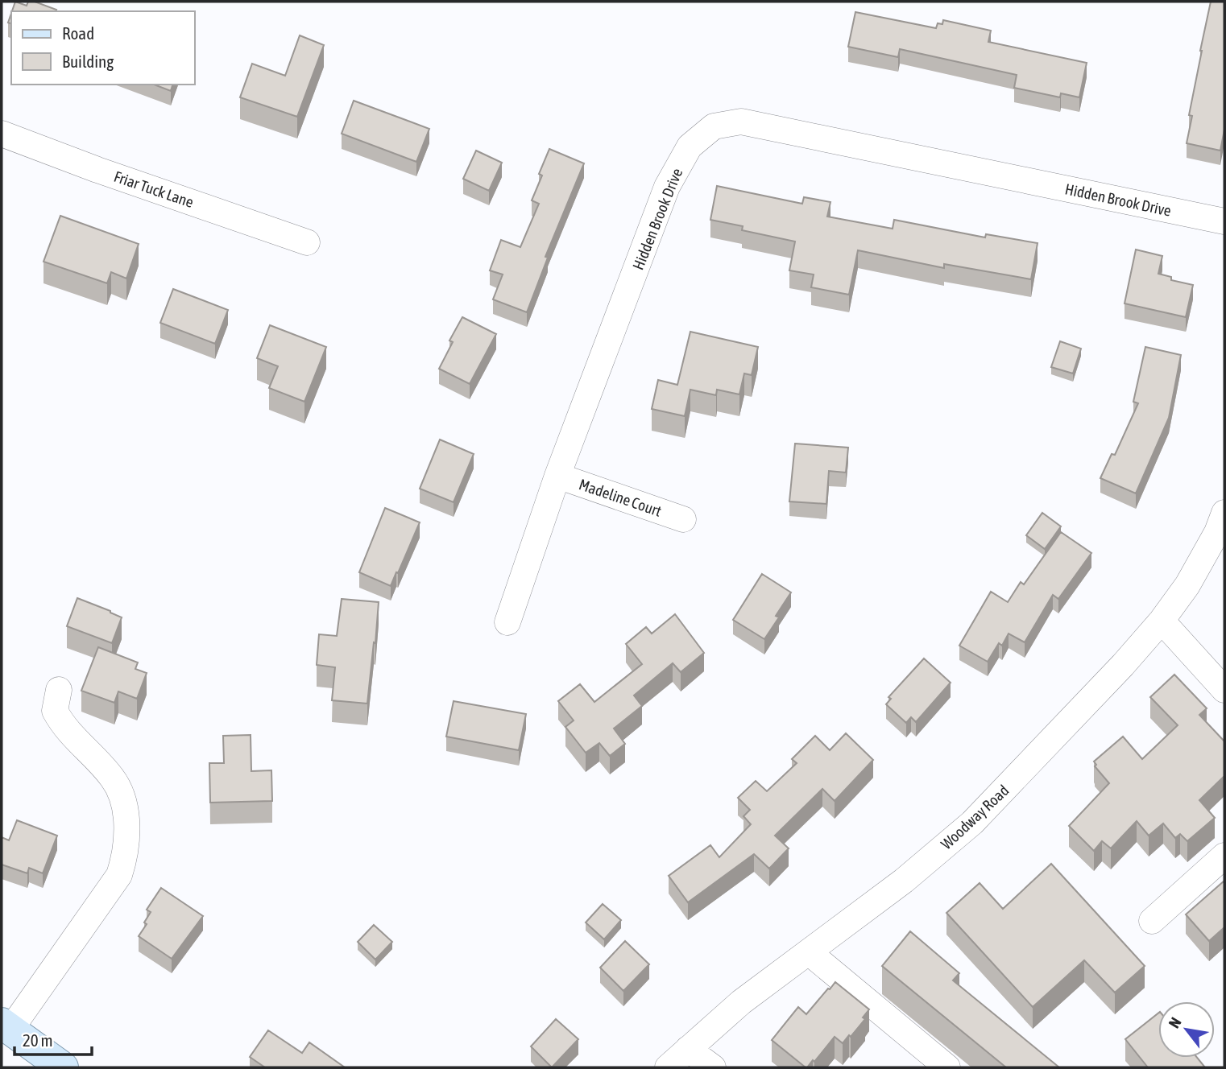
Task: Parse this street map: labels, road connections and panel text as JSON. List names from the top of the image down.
{
  "streets": {
    "street": [
      "Friar Tuck Lane",
      "Hidden Brook Drive",
      "Madeline Court",
      "Woodway Road"
    ]
  },
  "crossings": [
    ["Hidden Brook Drive", "Madeline Court"]
  ],
  "legend": ["Road", "Building"],
  "scale_bar": "20 m",
  "north": "top left"
}
